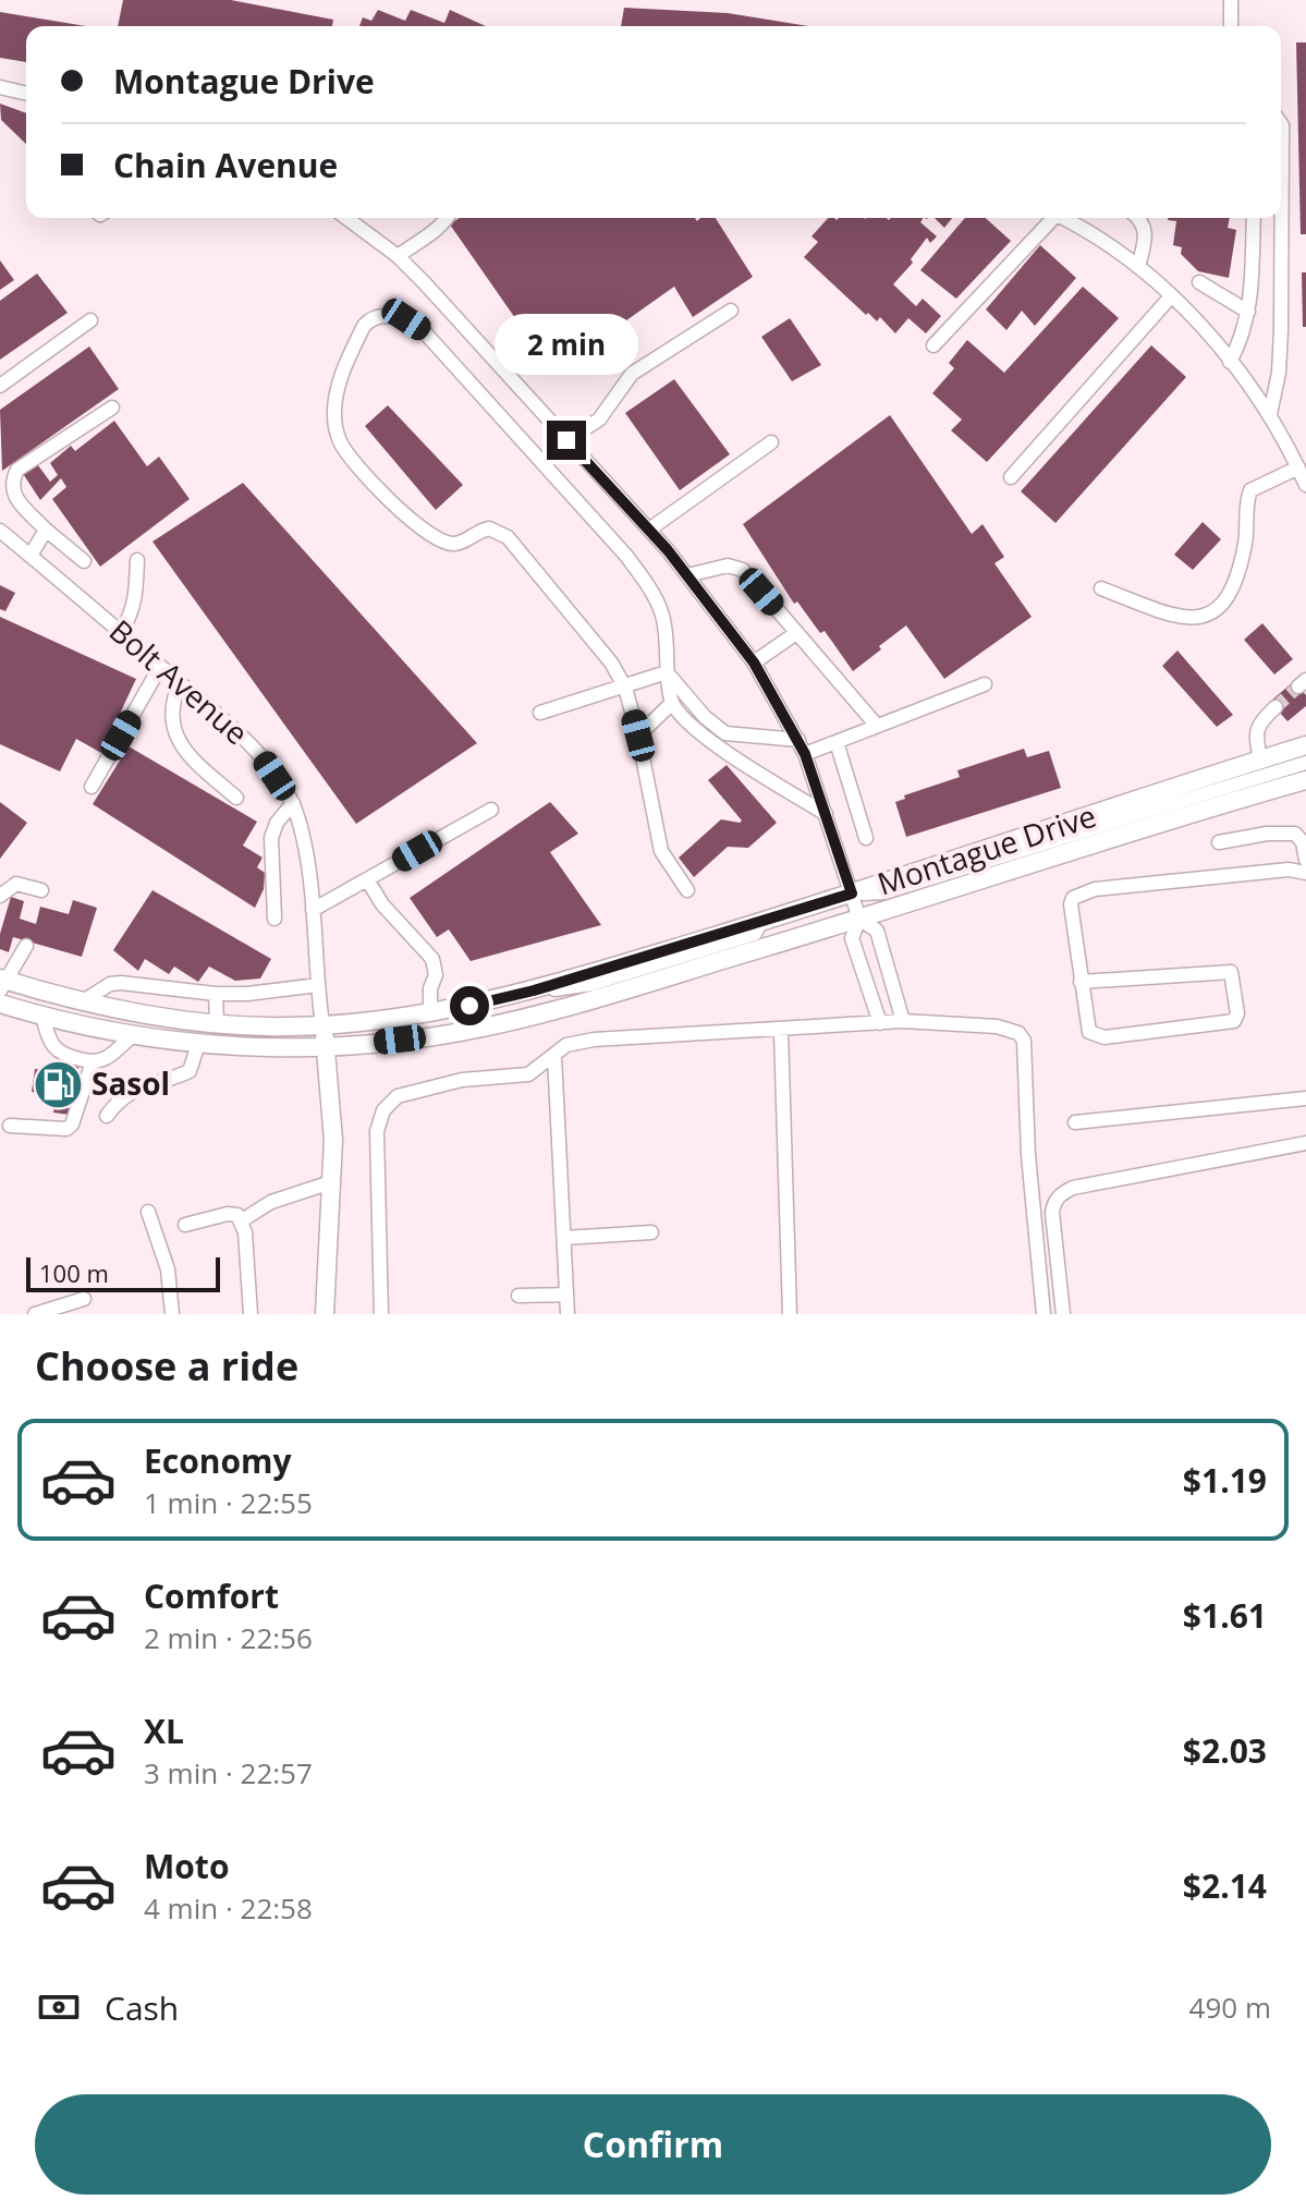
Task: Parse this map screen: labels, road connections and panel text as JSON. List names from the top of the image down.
{
  "streets": {
    "main road": ["Montague Drive"],
    "street": ["Bolt Avenue"]
  },
  "crossings": [
    ["Bolt Avenue", "Montague Drive"]
  ],
  "places": {
    "fuel station": ["Sasol"]
  },
  "scale_bar": "100 m",
  "page": {
    "banner": ["Montague Drive", "Chain Avenue"],
    "bubble": "2 min",
    "scale": "100 m",
    "heading": "Choose a ride",
    "list": [
      {
        "name": "Economy",
        "note": "1 min · 22:55",
        "value": "$1.19"
      },
      {
        "name": "Comfort",
        "note": "2 min · 22:56",
        "value": "$1.61"
      },
      {
        "name": "XL",
        "note": "3 min · 22:57",
        "value": "$2.03"
      },
      {
        "name": "Moto",
        "note": "4 min · 22:58",
        "value": "$2.14"
      }
    ],
    "pay": ["Cash", "490 m"],
    "buttons": "Confirm"
  }
}
